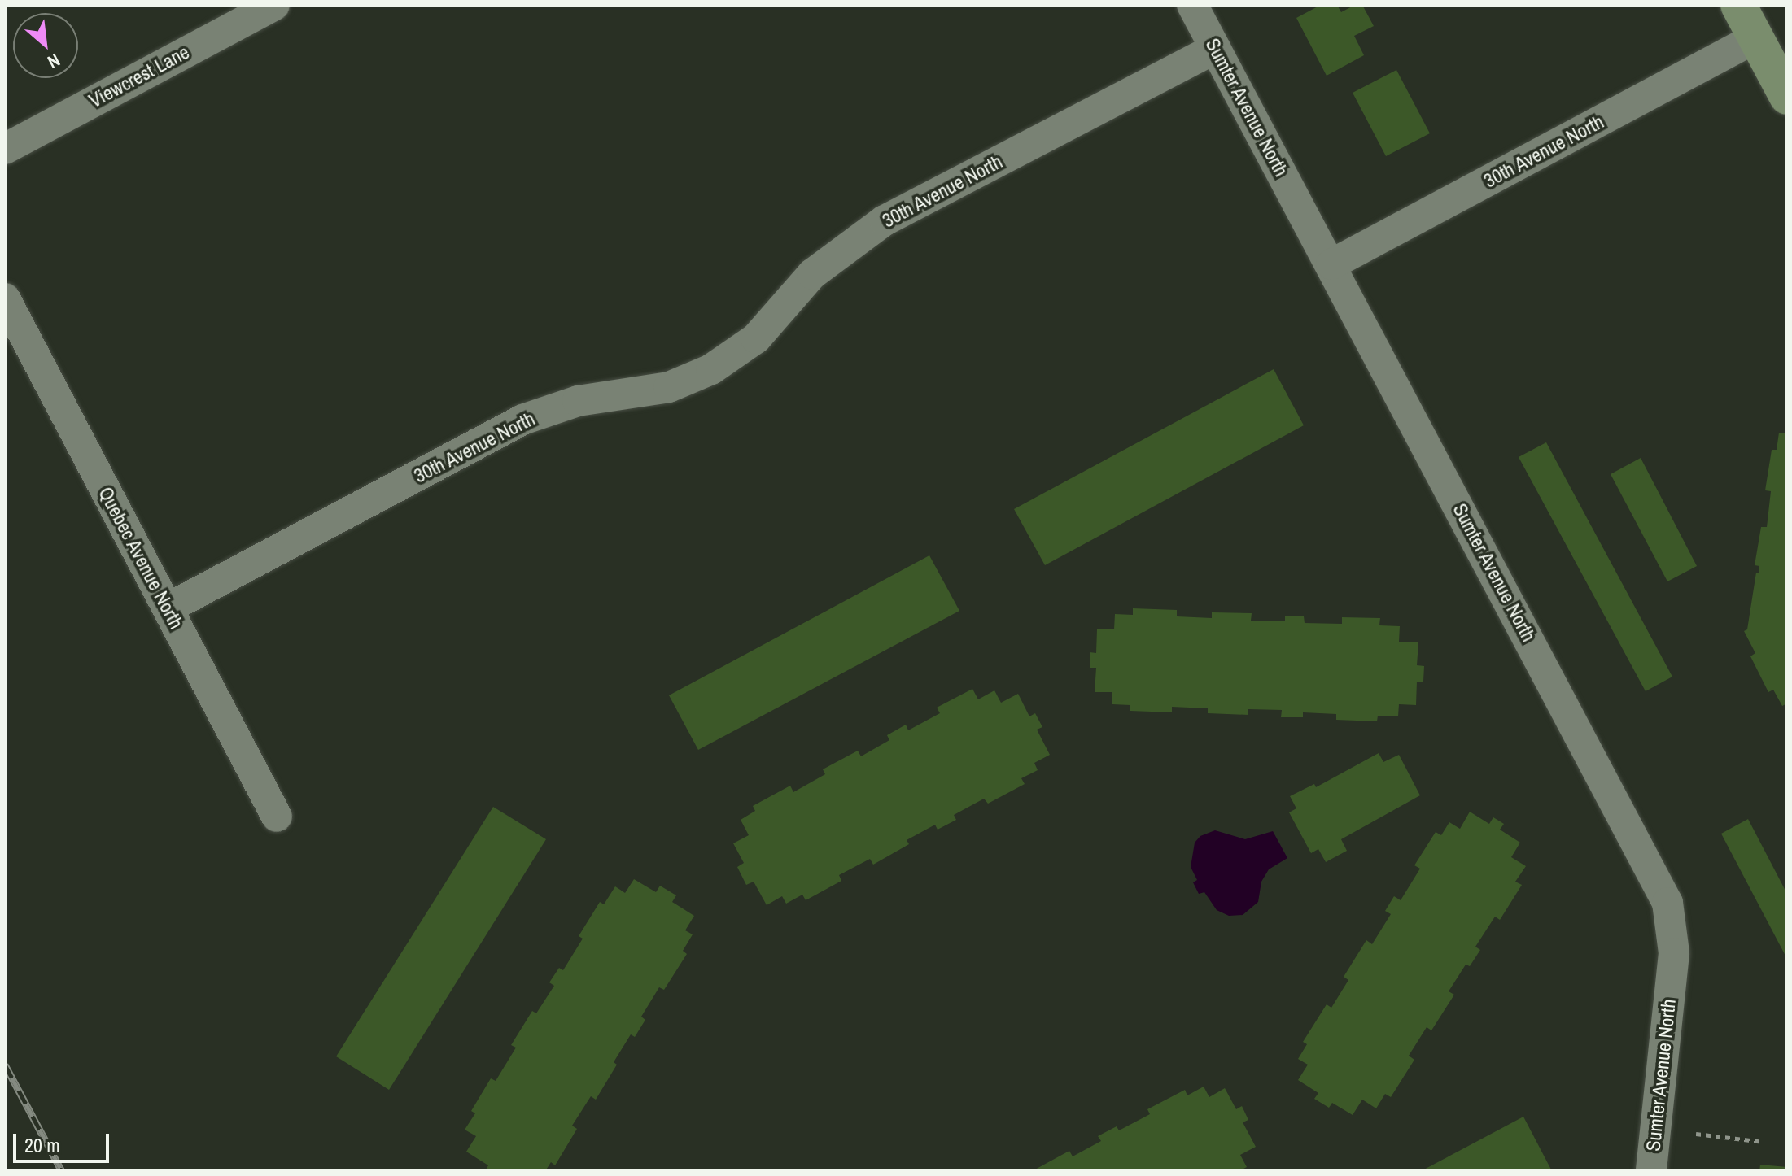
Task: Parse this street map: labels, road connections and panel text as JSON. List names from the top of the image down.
{
  "streets": {
    "street": [
      "Viewcrest Lane",
      "Sumter Avenue North",
      "30th Avenue North",
      "Quebec Avenue North"
    ]
  },
  "crossings": [
    ["Sumter Avenue North", "30th Avenue North"],
    ["30th Avenue North", "Quebec Avenue North"]
  ],
  "scale_bar": "20 m",
  "north": "bottom right"
}
